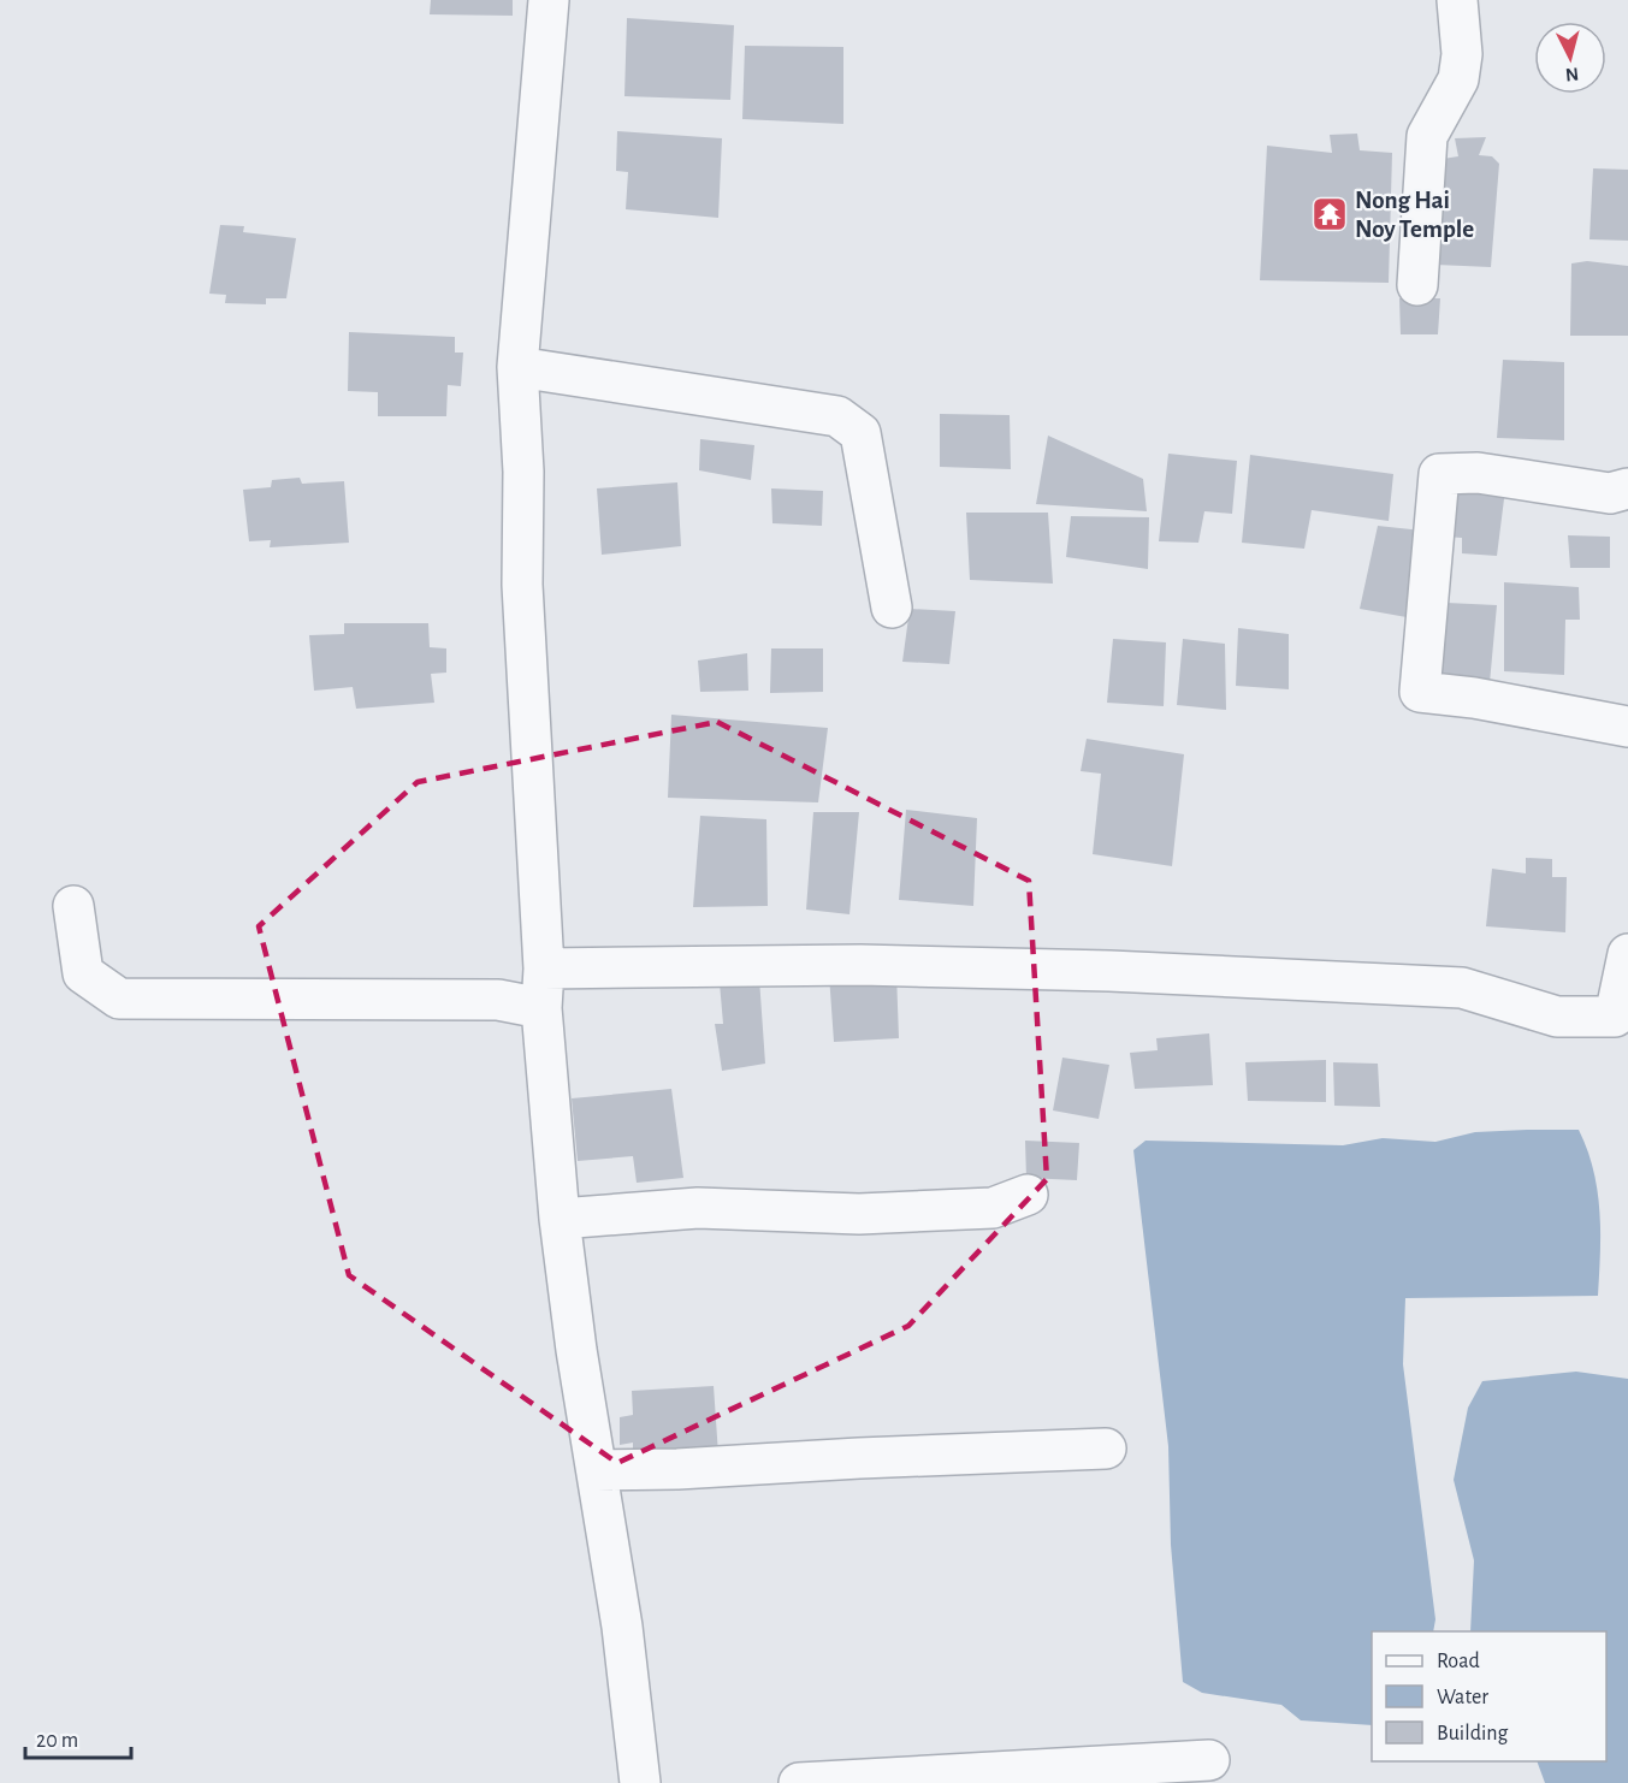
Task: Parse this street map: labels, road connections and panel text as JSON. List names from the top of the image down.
{
  "places": {
    "temple": ["Nong Hai Noy Temple"]
  },
  "legend": ["Road", "Water", "Building"],
  "scale_bar": "20 m",
  "north": "bottom"
}
